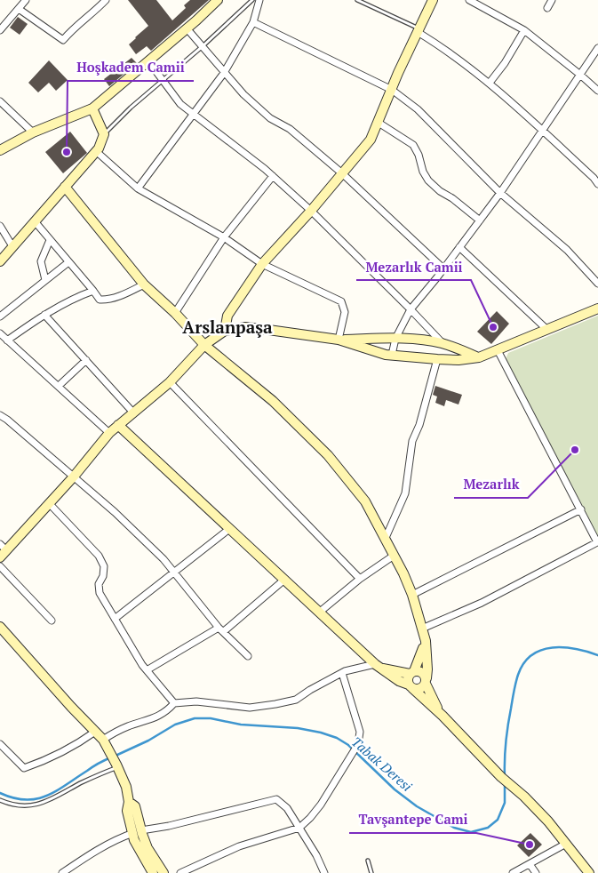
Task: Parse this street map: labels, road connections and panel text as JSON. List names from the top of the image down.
{
  "districts": ["Arslanpaşa"],
  "water": ["Tabak Deresi"],
  "places": [
    "Hoşkadem Camii",
    "Mezarlık Camii",
    "Mezarlık",
    "Tavşantepe Cami"
  ]
}
